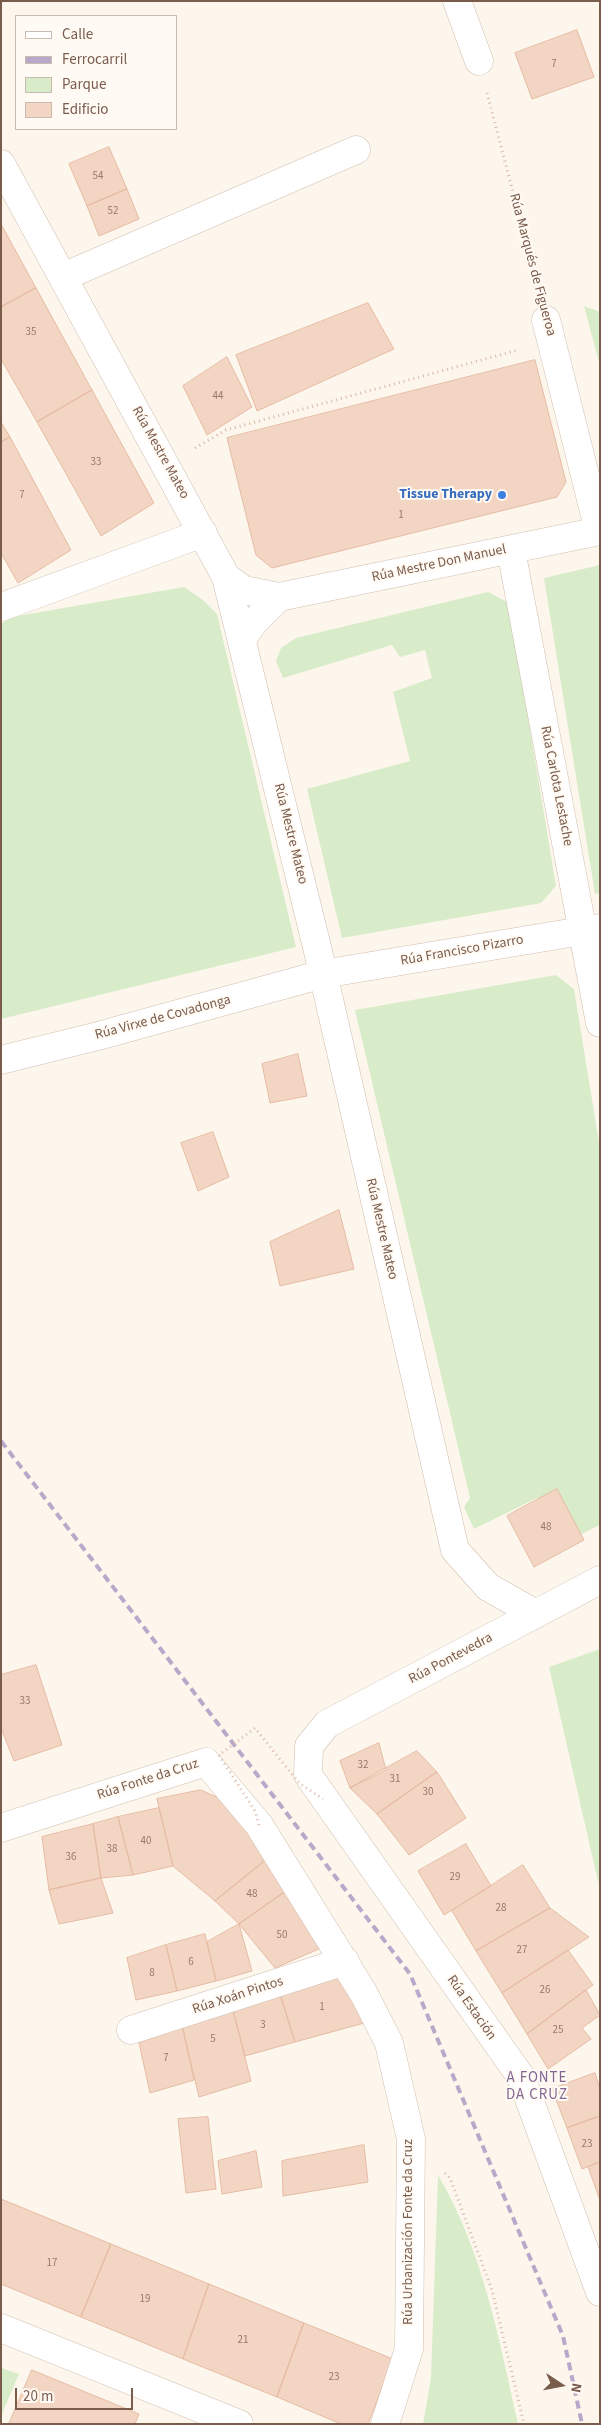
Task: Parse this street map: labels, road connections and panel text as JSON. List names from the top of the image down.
{
  "streets": {
    "street": [
      "Rúa Marqués de Figueroa",
      "Rúa Mestre Mateo",
      "Rúa Mestre Don Manuel",
      "Rúa Carlota Lestache",
      "Rúa Francisco Pizarro",
      "Rúa Virxe de Covadonga",
      "Rúa Pontevedra",
      "Rúa Fonte da Cruz",
      "Rúa Xoán Pintos",
      "Rúa Estación",
      "Rúa Urbanización Fonte da Cruz"
    ]
  },
  "crossings": [
    ["Rúa Marqués de Figueroa", "Rúa Mestre Don Manuel"],
    ["Rúa Mestre Mateo", "Rúa Mestre Don Manuel"],
    ["Rúa Mestre Mateo", "Rúa Francisco Pizarro"],
    ["Rúa Mestre Mateo", "Rúa Virxe de Covadonga"],
    ["Rúa Mestre Mateo", "Rúa Pontevedra"],
    ["Rúa Mestre Don Manuel", "Rúa Carlota Lestache"],
    ["Rúa Carlota Lestache", "Rúa Francisco Pizarro"],
    ["Rúa Francisco Pizarro", "Rúa Virxe de Covadonga"],
    ["Rúa Pontevedra", "Rúa Estación"],
    ["Rúa Fonte da Cruz", "Rúa Xoán Pintos"],
    ["Rúa Fonte da Cruz", "Rúa Urbanización Fonte da Cruz"],
    ["Rúa Xoán Pintos", "Rúa Urbanización Fonte da Cruz"]
  ],
  "districts": ["A FONTE DA CRUZ"],
  "places": ["Tissue Therapy"],
  "house_numbers": [
    "7",
    "54",
    "52",
    "35",
    "44",
    "33",
    "7",
    "1",
    "48",
    "33",
    "32",
    "31",
    "30",
    "40",
    "38",
    "36",
    "29",
    "48",
    "28",
    "50",
    "27",
    "6",
    "8",
    "26",
    "1",
    "3",
    "25",
    "5",
    "7",
    "23",
    "17",
    "19",
    "21",
    "23"
  ],
  "legend": [
    "Calle",
    "Ferrocarril",
    "Parque",
    "Edificio"
  ],
  "scale_bar": "20 m",
  "north": "right"
}
